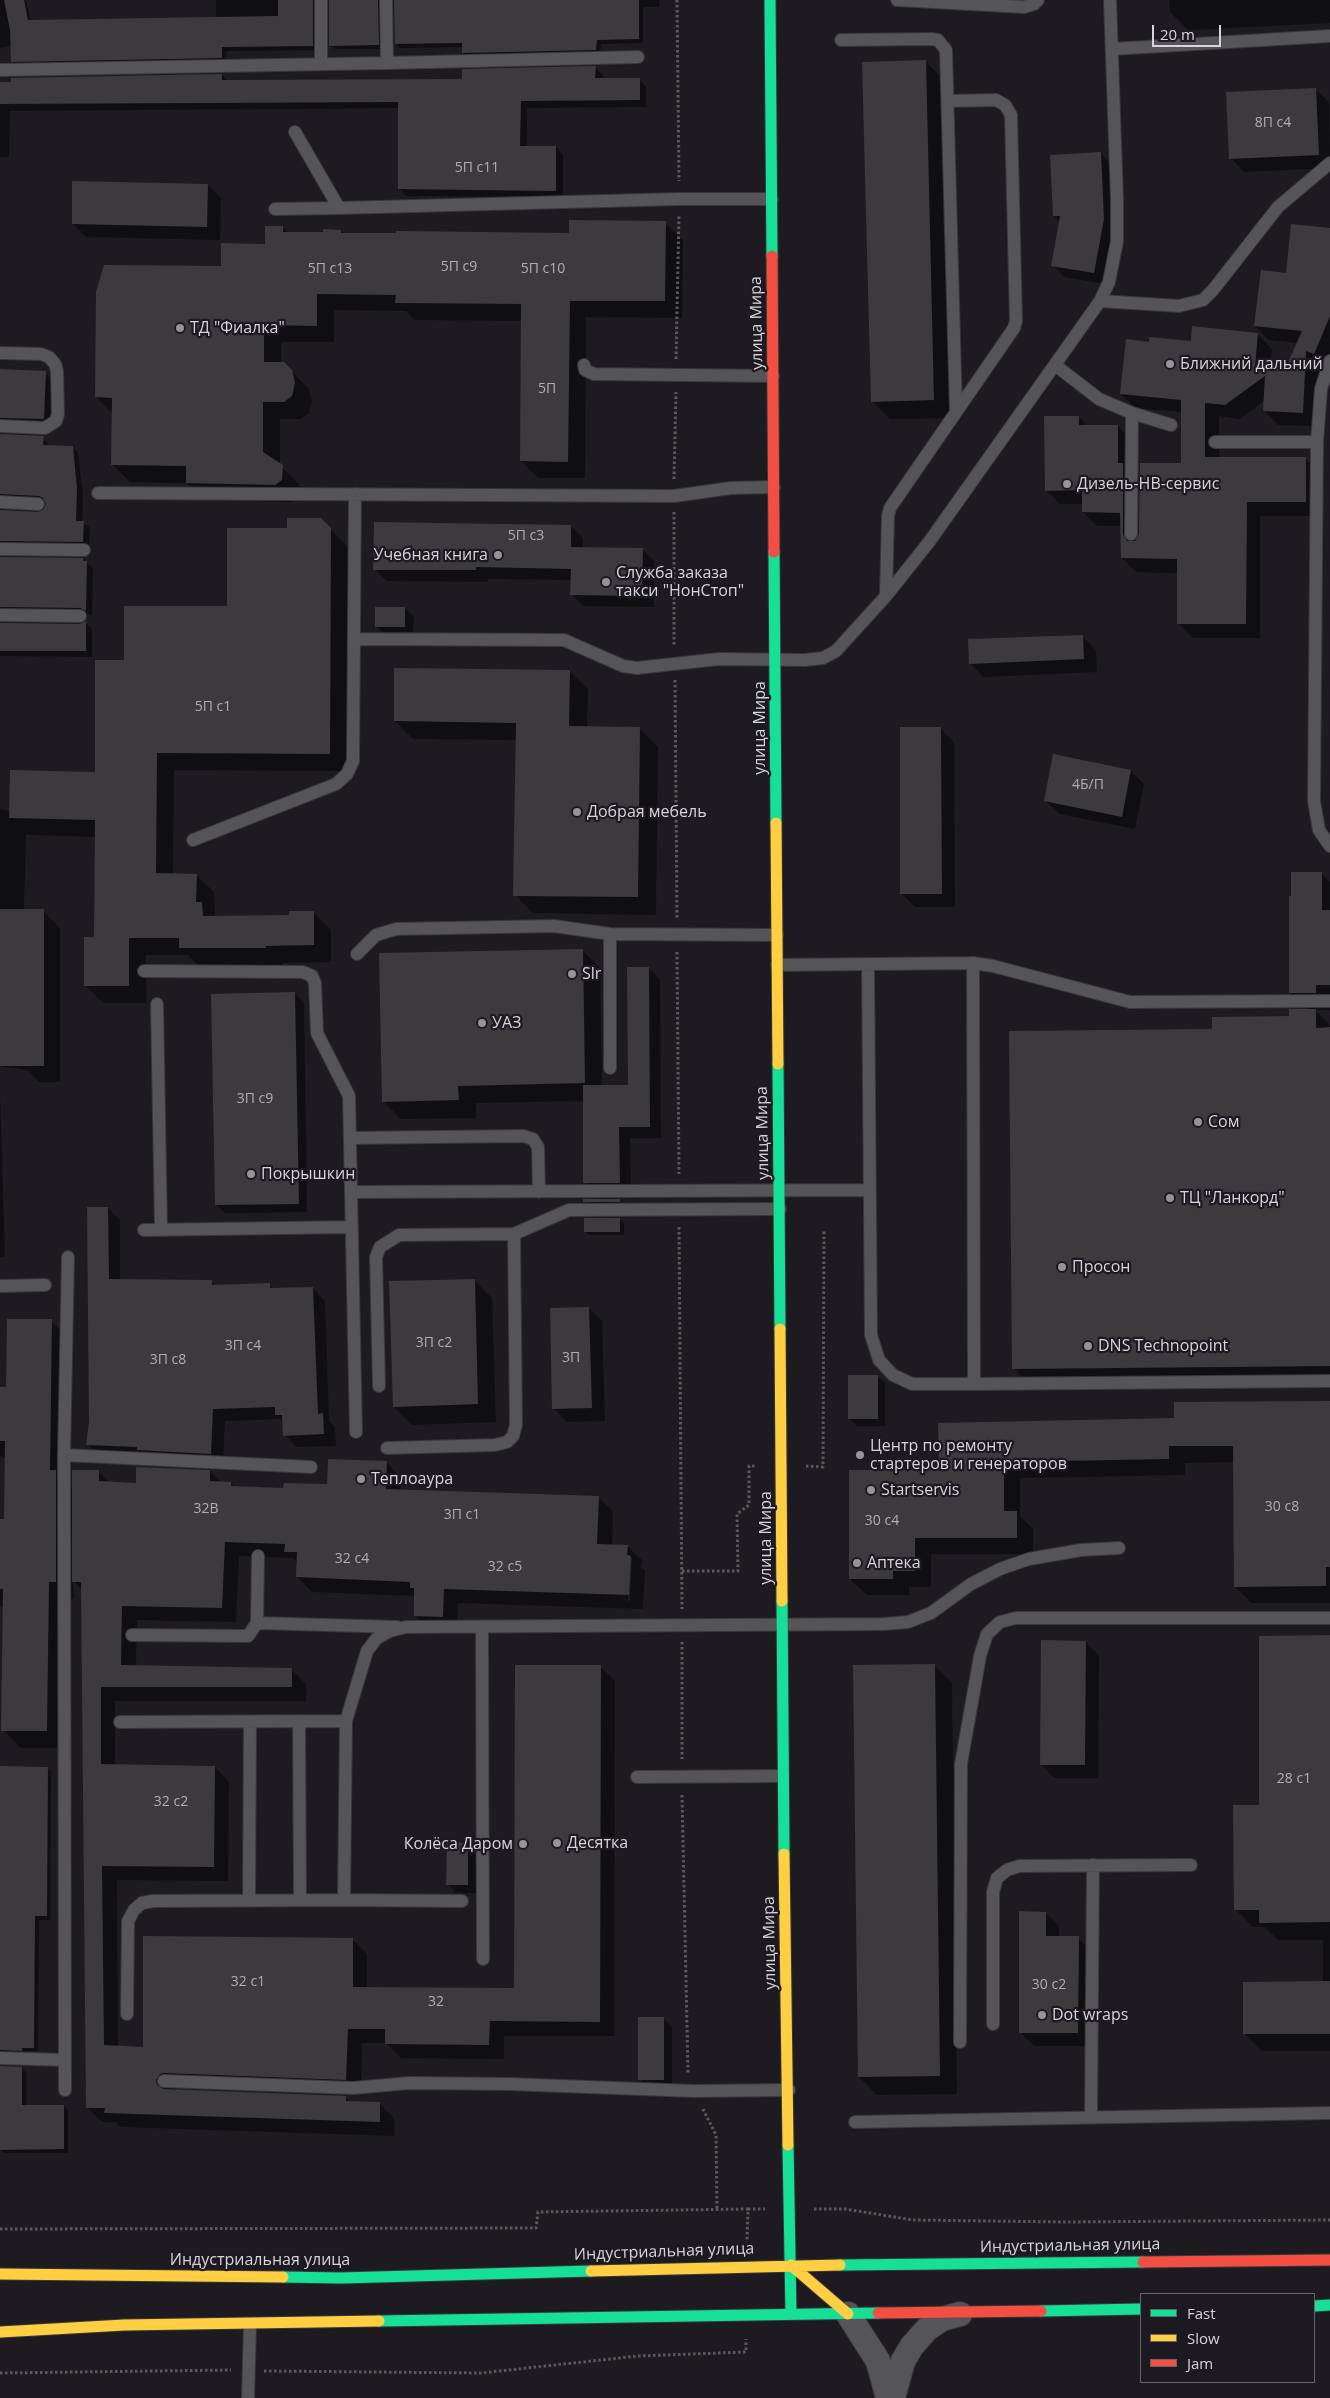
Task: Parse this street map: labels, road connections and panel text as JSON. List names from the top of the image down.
{
  "streets": {
    "main road": ["улица Мира", "Индустриальная улица"]
  },
  "crossings": [
    ["улица Мира", "Индустриальная улица"]
  ],
  "places": [
    "ТД \"Фиалка\"",
    "Ближний дальний",
    "Дизель-НВ-сервис",
    "Учебная книга",
    "Служба заказа такси \"НонСтоп\"",
    "Добрая мебель",
    "Slr",
    "УАЗ",
    "Сом",
    "Покрышкин",
    "ТЦ \"Ланкорд\"",
    "Просон",
    "DNS Technopoint",
    "Центр по ремонту стартеров и генераторов",
    "Теплоаура",
    "Startservis",
    "Аптека",
    "Десятка",
    "Колёса Даром",
    "Dot wraps"
  ],
  "house_numbers": [
    "8П с4",
    "5П с11",
    "5П с9",
    "5П с13",
    "5П с10",
    "5П",
    "5П с3",
    "5П с1",
    "4Б/П",
    "3П с9",
    "3П с2",
    "3П с4",
    "3П",
    "3П с8",
    "30 с8",
    "32В",
    "3П с1",
    "30 с4",
    "32 с4",
    "32 с5",
    "28 с1",
    "32 с2",
    "32 с1",
    "30 с2",
    "32"
  ],
  "legend": ["Fast", "Slow", "Jam"],
  "scale_bar": "20 m"
}
